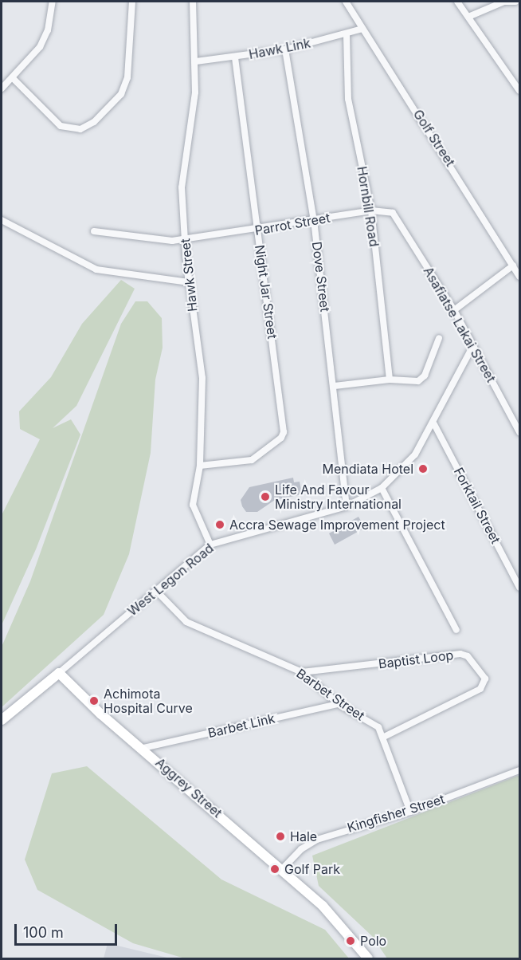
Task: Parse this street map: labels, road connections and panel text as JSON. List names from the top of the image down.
{
  "streets": {
    "main road": ["Aggrey Street"],
    "street": [
      "Hawk Link",
      "Golf Street",
      "Hornbill Road",
      "Parrot Street",
      "Hawk Street",
      "Dove Street",
      "Night Jar Street",
      "Asafiatse Lakai Street",
      "Forktail Street",
      "West Legon Road",
      "Baptist Loop",
      "Barbet Street",
      "Barbet Link",
      "Kingfisher Street"
    ]
  },
  "crossings": [
    ["Hawk Link", "Golf Street"],
    ["Hawk Link", "Hornbill Road"],
    ["Hawk Link", "Hawk Street"],
    ["Hawk Link", "Dove Street"],
    ["Hawk Link", "Night Jar Street"],
    ["Hornbill Road", "Parrot Street"],
    ["Parrot Street", "Hawk Street"],
    ["Parrot Street", "Dove Street"],
    ["Parrot Street", "Night Jar Street"],
    ["Parrot Street", "Asafiatse Lakai Street"],
    ["Hawk Street", "Night Jar Street"],
    ["Hawk Street", "West Legon Road"],
    ["Dove Street", "West Legon Road"],
    ["Asafiatse Lakai Street", "West Legon Road"],
    ["Forktail Street", "West Legon Road"],
    ["West Legon Road", "Barbet Street"],
    ["West Legon Road", "Aggrey Street"],
    ["Baptist Loop", "Barbet Street"],
    ["Barbet Street", "Barbet Link"],
    ["Barbet Street", "Kingfisher Street"],
    ["Barbet Link", "Aggrey Street"],
    ["Aggrey Street", "Kingfisher Street"]
  ],
  "places": [
    "Mendiata Hotel",
    "Life And Favour Ministry International",
    "Accra Sewage Improvement Project",
    "Achimota Hospital Curve",
    "Hale",
    "Golf Park",
    "Polo"
  ],
  "scale_bar": "100 m"
}
